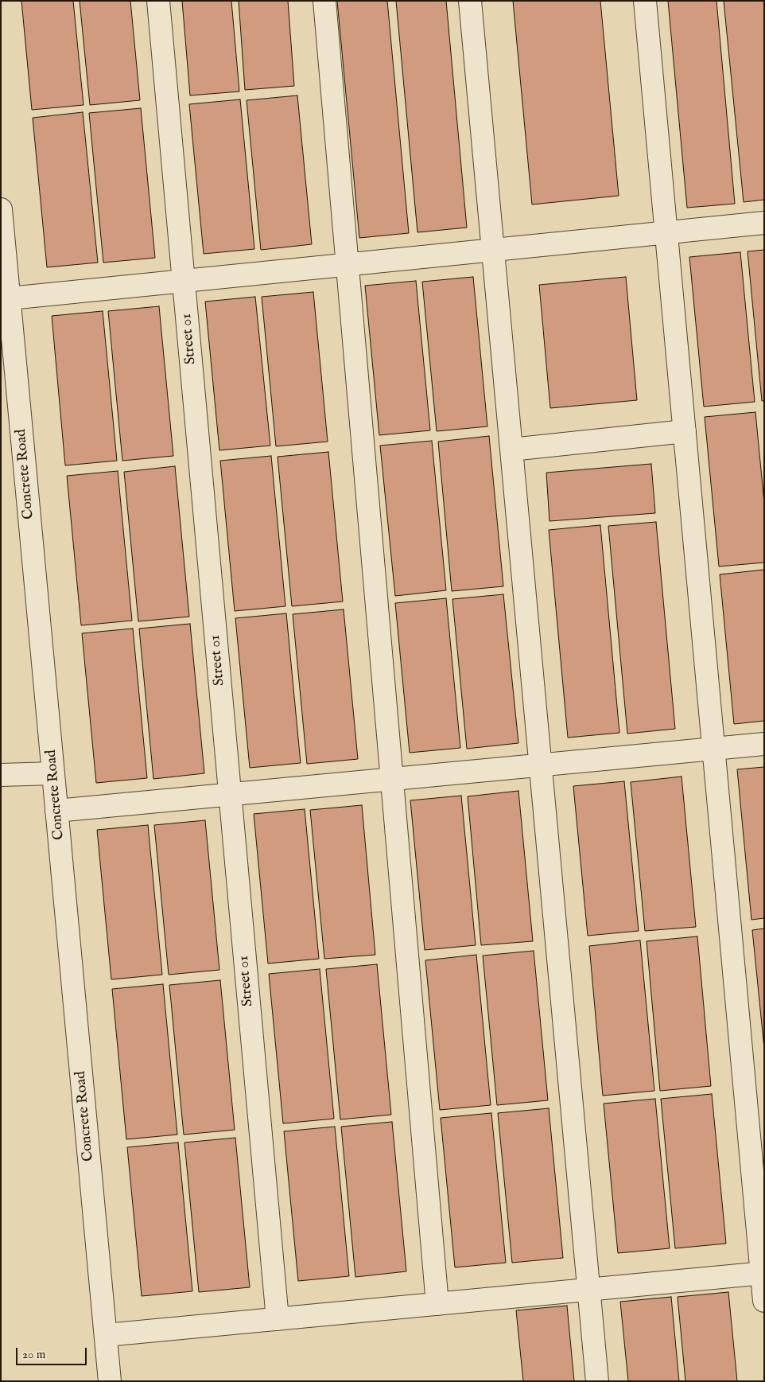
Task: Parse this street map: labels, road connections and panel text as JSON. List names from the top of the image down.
{
  "streets": {
    "street": ["Street 01", "Concrete Road"]
  },
  "scale_bar": "20 m"
}
